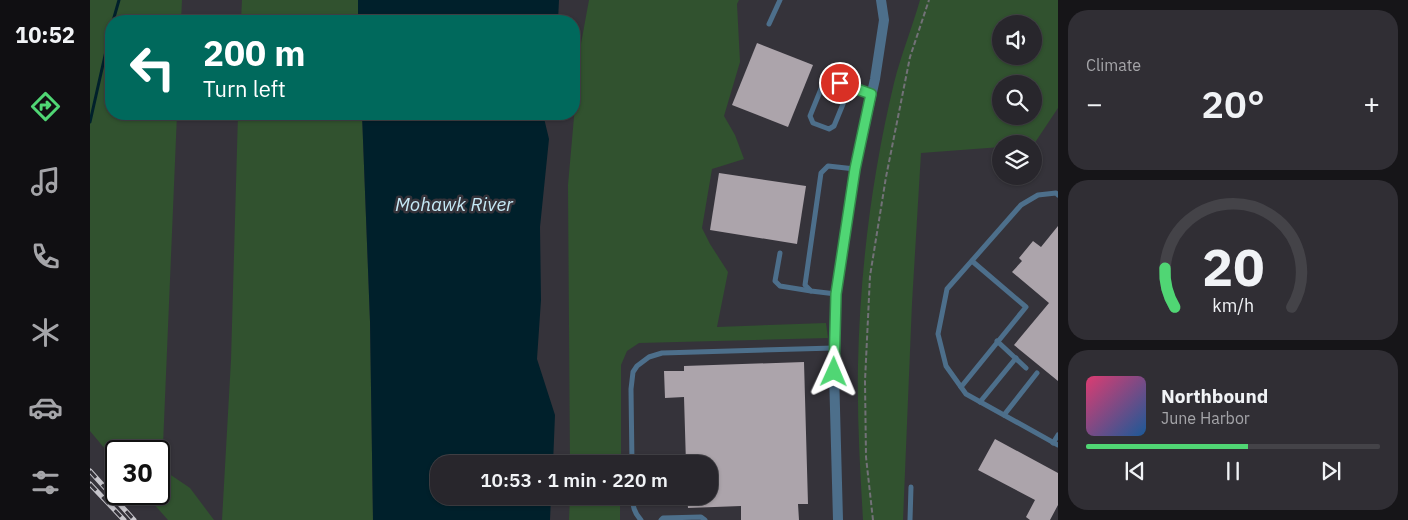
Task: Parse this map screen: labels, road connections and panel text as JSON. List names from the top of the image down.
{
  "water": ["Mohawk River"],
  "page": {
    "tabs": "10:52",
    "tile": "Climate",
    "turn": ["200 m", "Turn left"],
    "heat": ["−", "20°", "+"],
    "song": ["Northbound", "June Harbor"],
    "limit": "30",
    "trip": "10:53 · 1 min · 220 m",
    "gauge": ["20", "km/h"]
  }
}
